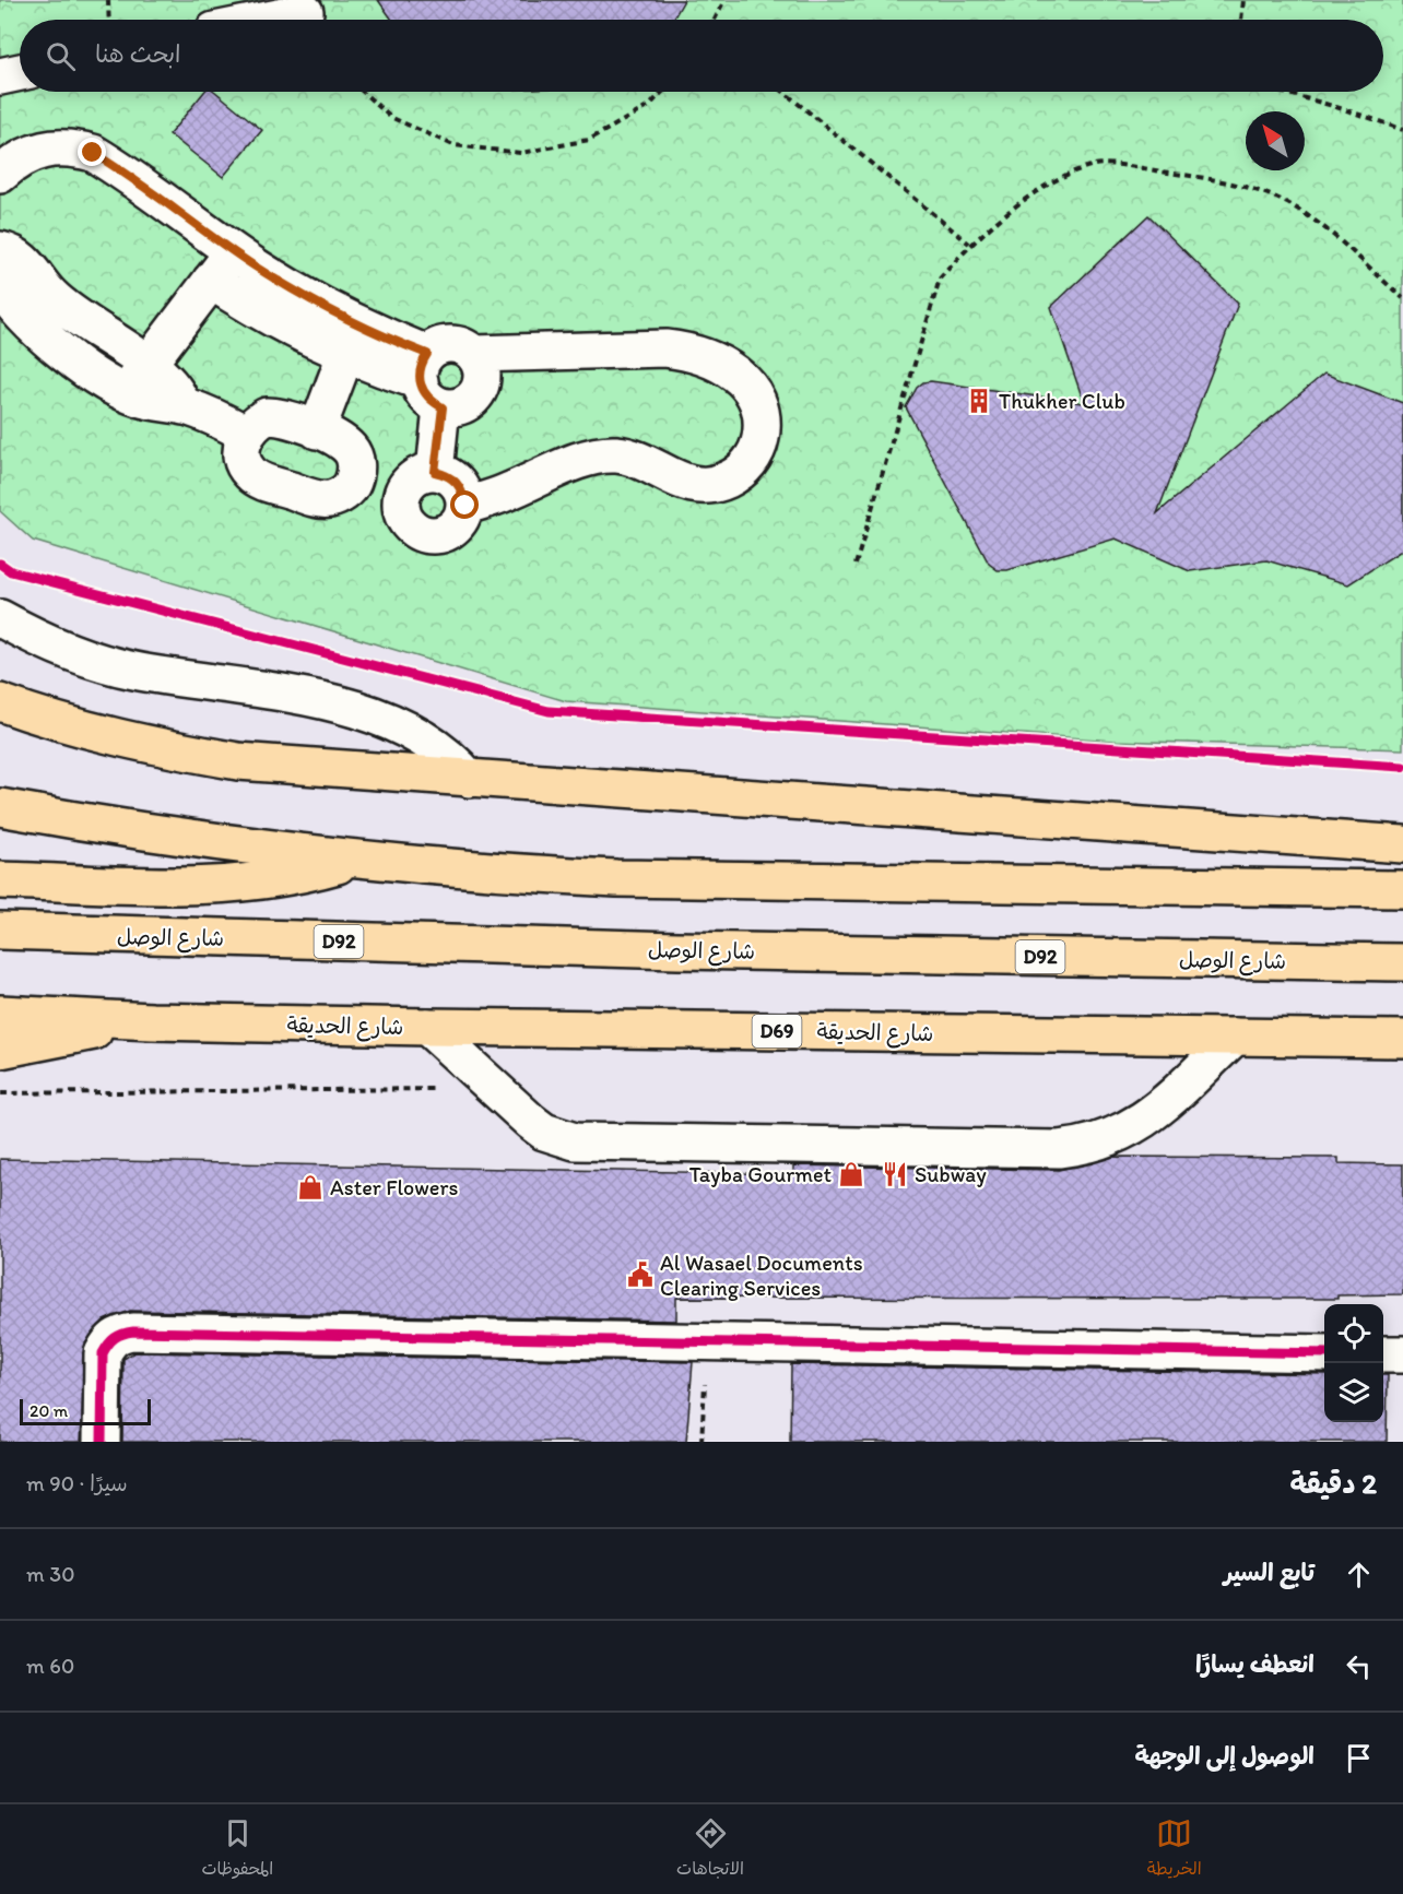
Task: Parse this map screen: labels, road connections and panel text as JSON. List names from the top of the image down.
{
  "streets": {
    "main road": [
      "شارع الوصل",
      "D92",
      "شارع الحديقة",
      "D69"
    ]
  },
  "places": {
    "building": ["Thukher Club"],
    "shop": ["Tayba Gourmet", "Aster Flowers"],
    "restaurant": ["Subway"],
    "public building": ["Al Wasael Documents Clearing Services"]
  },
  "scale_bar": "20 m",
  "north": "top left",
  "page": {
    "search": "ابحث هنا",
    "scale": "20 m",
    "heading": ["2 دقيقة", "سيرًا · 90 m"],
    "list": [
      ["تابع السير", "30 m"],
      ["انعطف يسارًا", "60 m"],
      "الوصول إلى الوجهة"
    ],
    "nav": ["الخريطة", "الاتجاهات", "المحفوظات"]
  }
}
